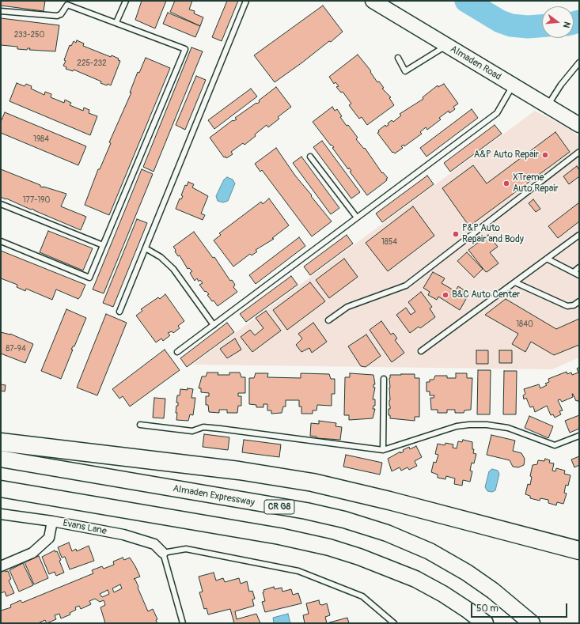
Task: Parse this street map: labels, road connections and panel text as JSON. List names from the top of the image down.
{
  "streets": {
    "main road": ["Almaden Expressway", "CR G8"],
    "street": ["Almaden Road", "Evans Lane"]
  },
  "places": [
    "A&P Auto Repair",
    "XTreme Auto Repair",
    "P&P Auto Repair and Body",
    "B&C Auto Center"
  ],
  "house_numbers": [
    "233-250",
    "225-232",
    "1984",
    "177-190",
    "1854",
    "1840",
    "87-94"
  ],
  "scale_bar": "50 m",
  "north": "right"
}
